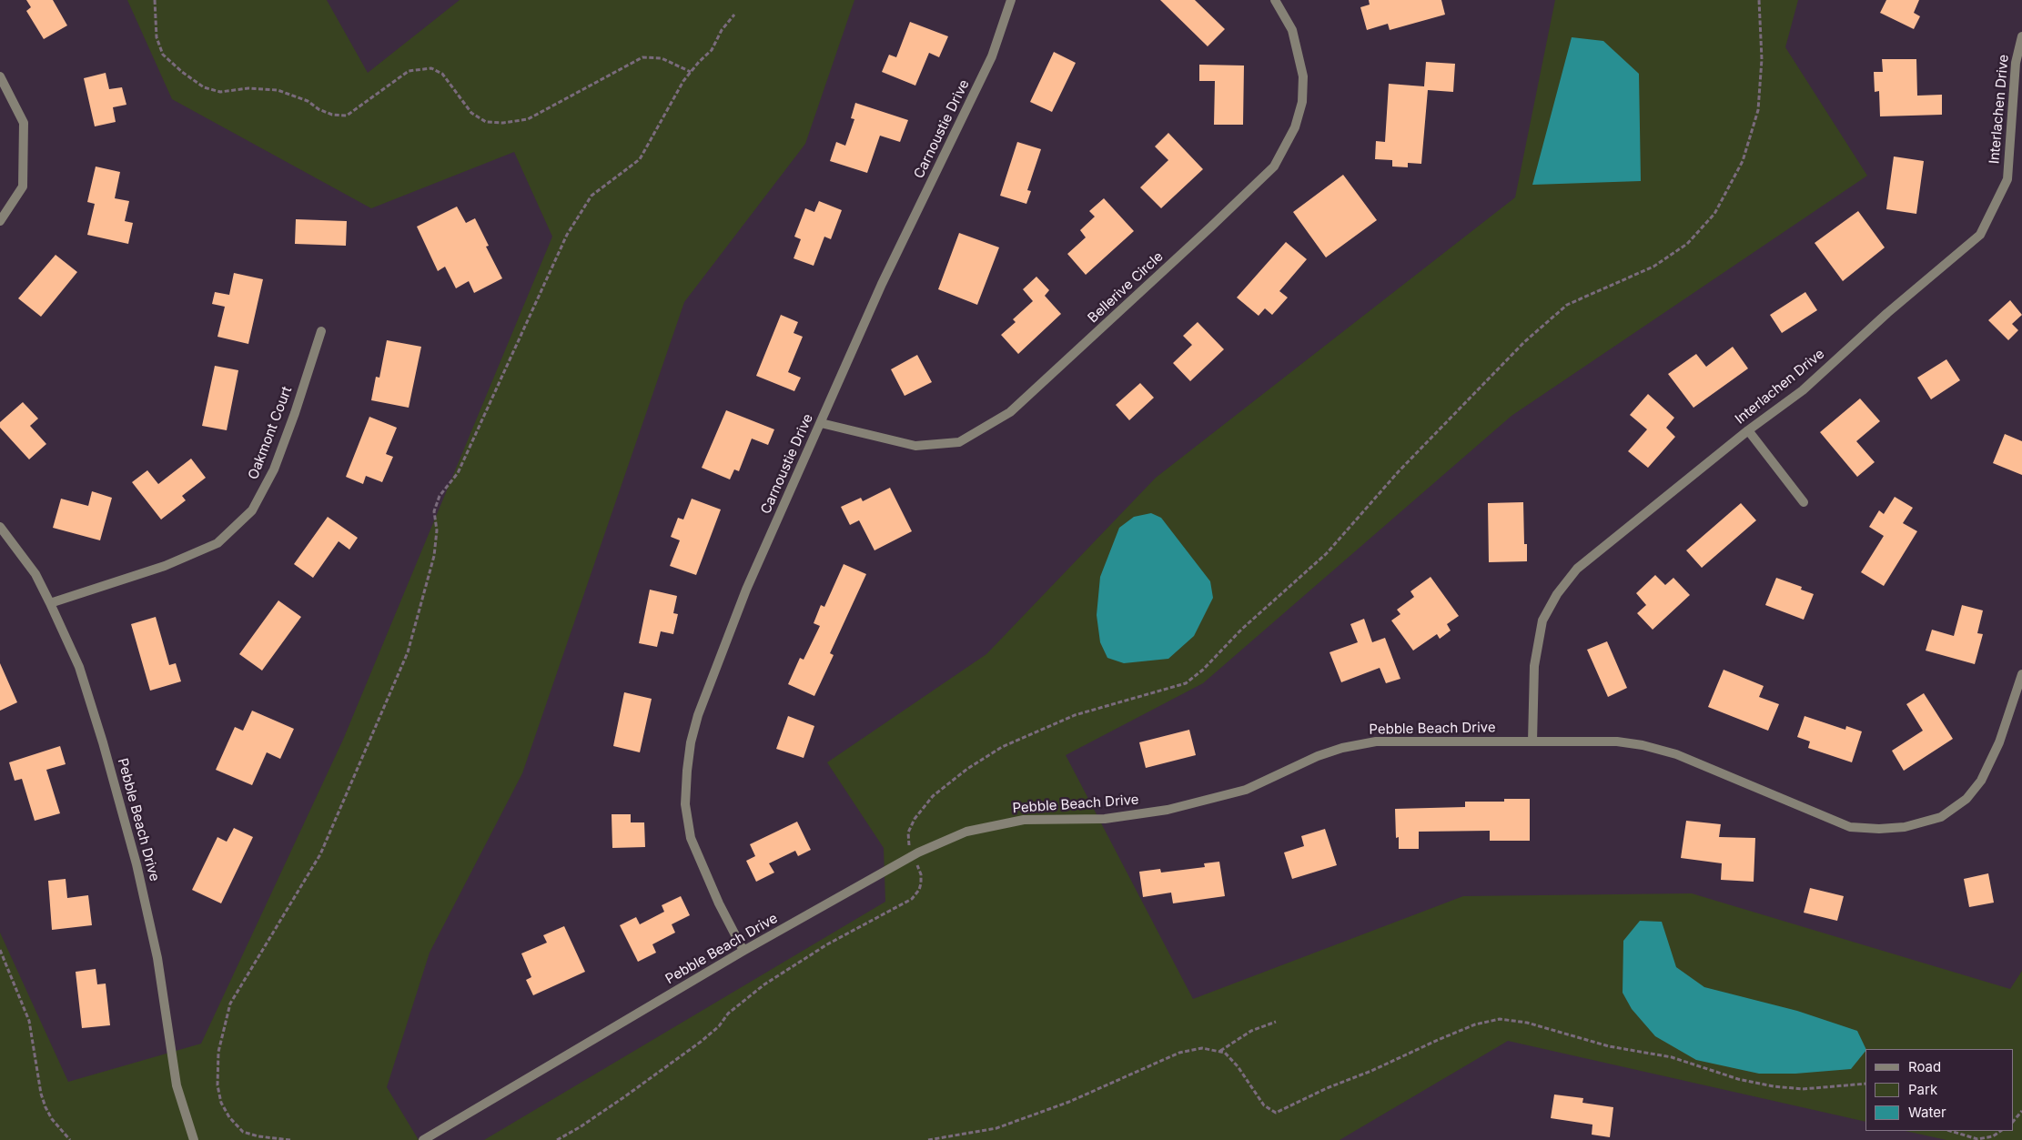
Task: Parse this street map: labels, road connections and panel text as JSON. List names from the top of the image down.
{
  "streets": {
    "street": [
      "Interlachen Drive",
      "Carnoustie Drive",
      "Bellerive Circle",
      "Oakmont Court",
      "Pebble Beach Drive"
    ]
  },
  "crossings": [
    ["Interlachen Drive", "Pebble Beach Drive"],
    ["Carnoustie Drive", "Bellerive Circle"],
    ["Carnoustie Drive", "Pebble Beach Drive"],
    ["Oakmont Court", "Pebble Beach Drive"]
  ],
  "legend": ["Road", "Park", "Water"]
}
